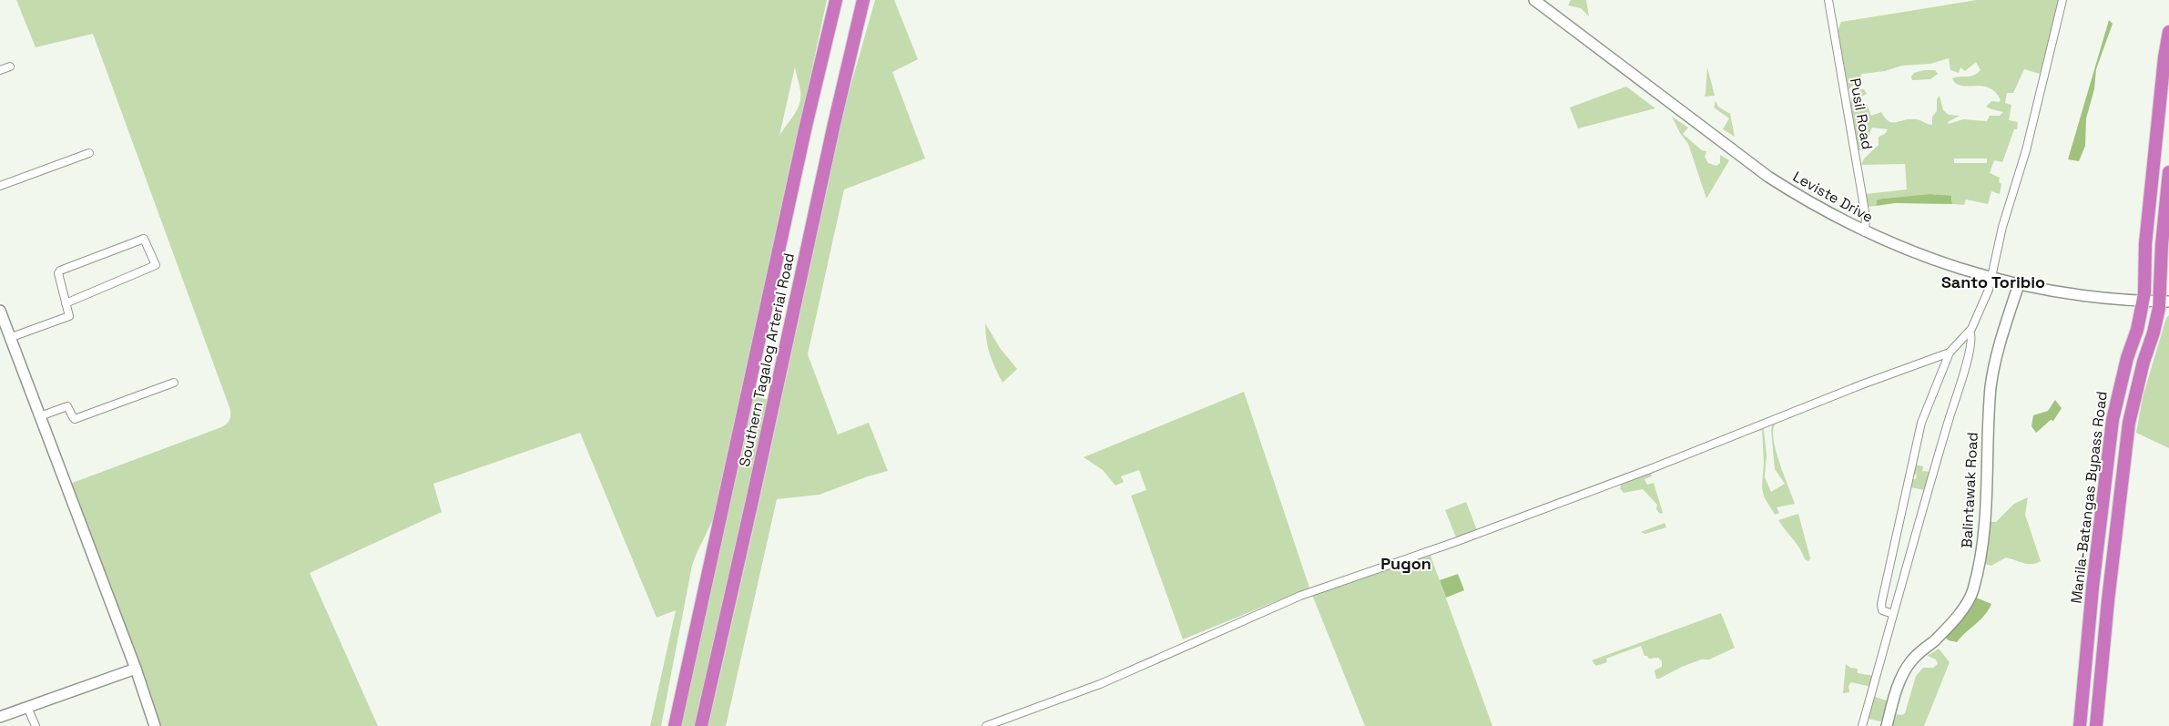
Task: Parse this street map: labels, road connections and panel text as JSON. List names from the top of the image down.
{
  "streets": {
    "highway": ["Southern Tagalog Arterial Road", "Manila-Batangas Bypass Road"],
    "street": ["Pusil Road", "Leviste Drive", "Balintawak Road"]
  },
  "crossings": [
    ["Pusil Road", "Leviste Drive"],
    ["Leviste Drive", "Balintawak Road"],
    ["Leviste Drive", "Manila-Batangas Bypass Road"]
  ],
  "districts": ["Santo Toribio", "Pugon"]
}
